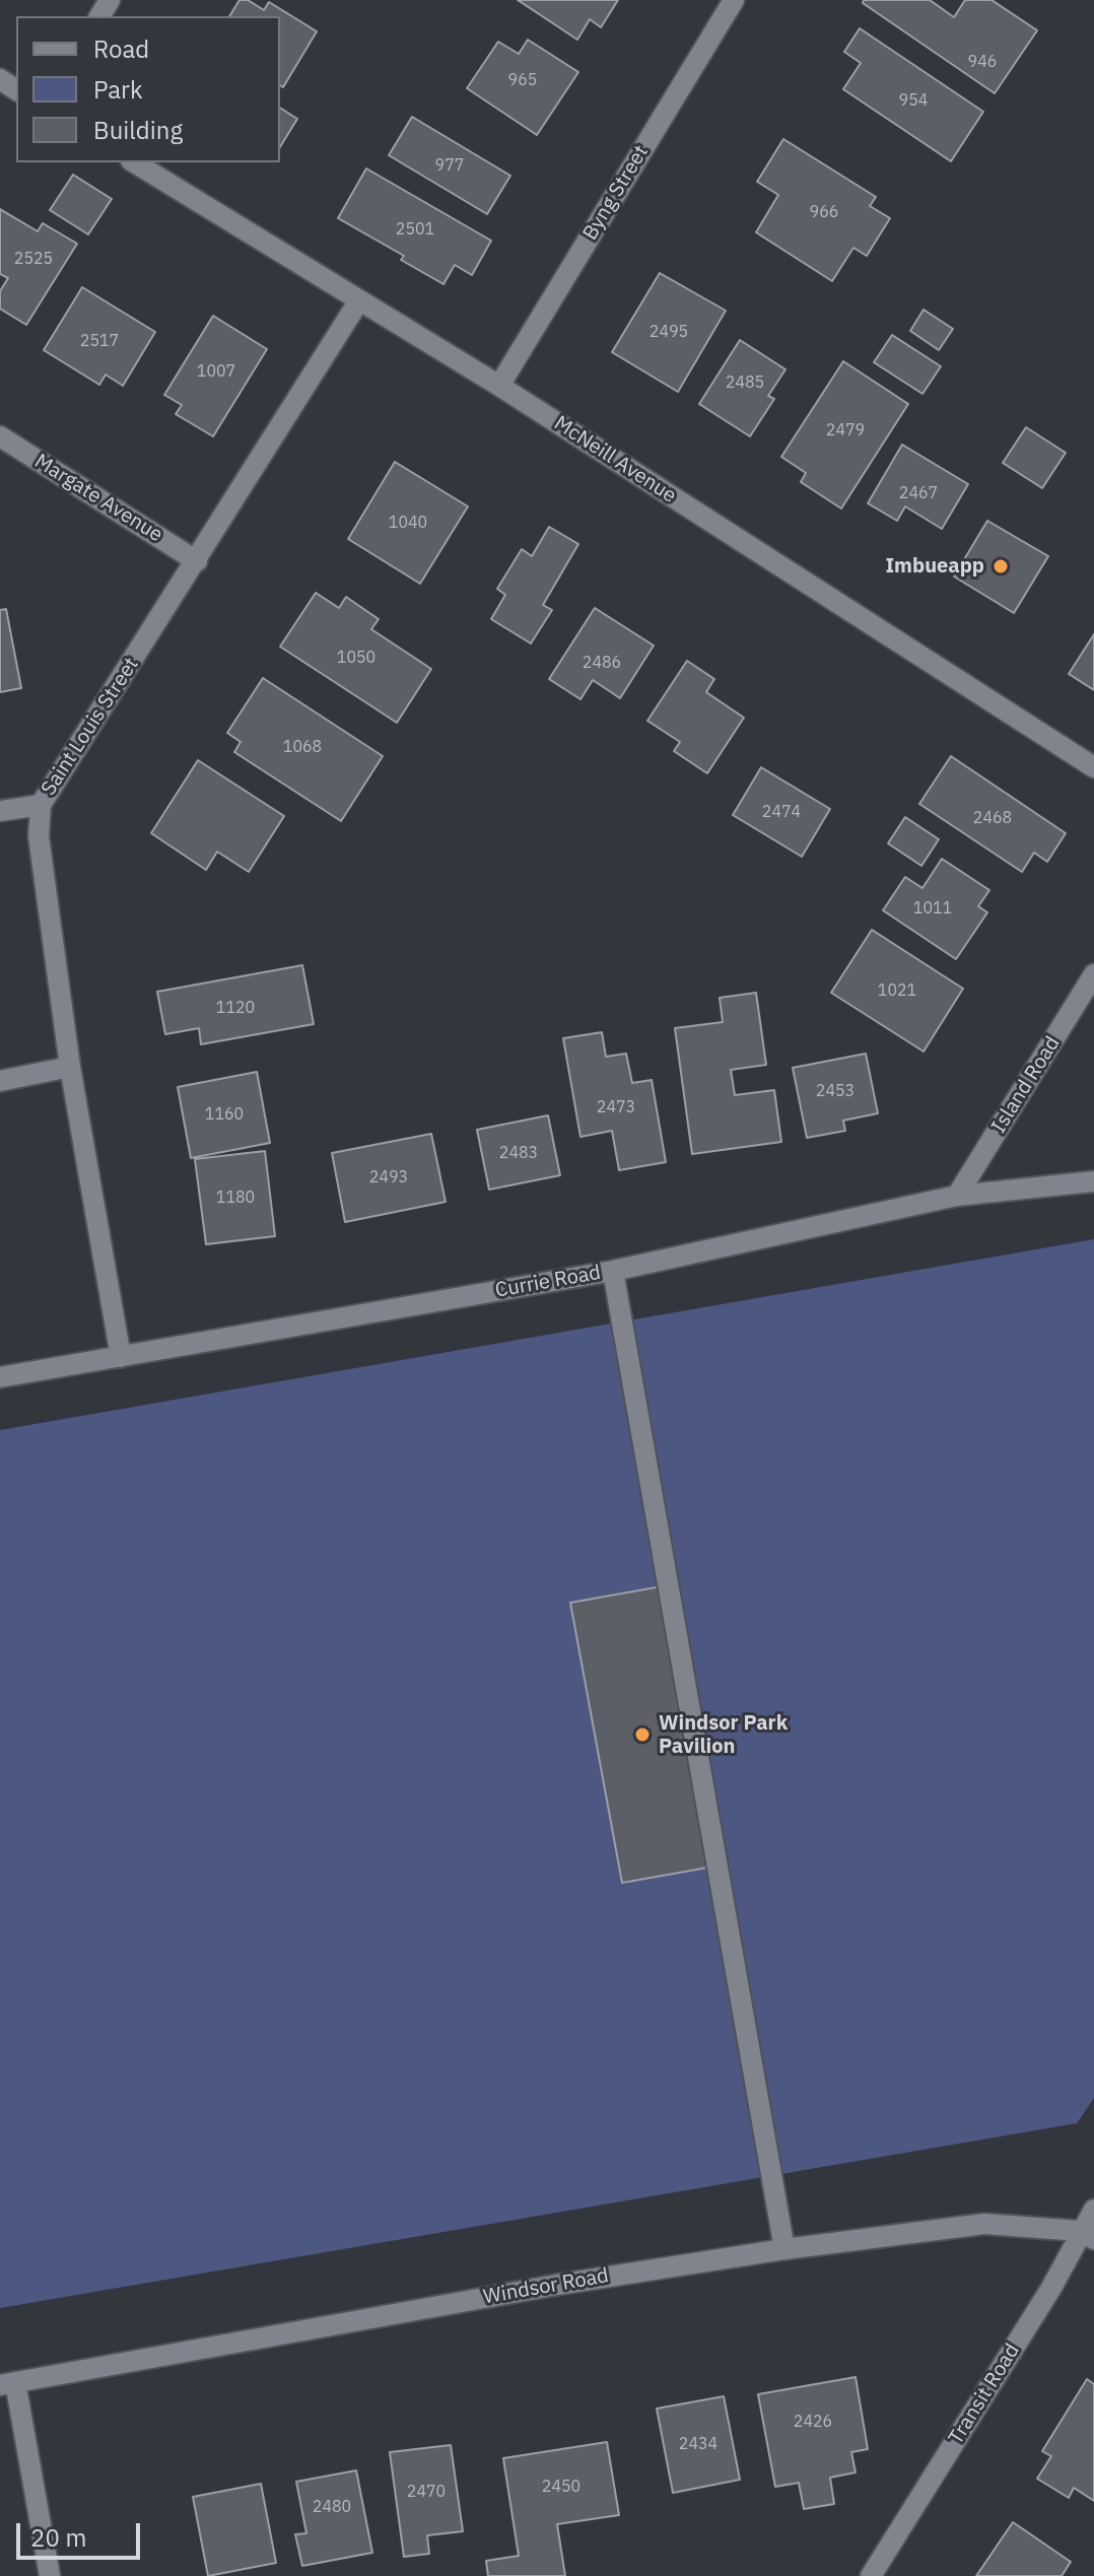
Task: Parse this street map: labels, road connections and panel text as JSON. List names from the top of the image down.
{
  "streets": {
    "street": [
      "Byng Street",
      "McNeill Avenue",
      "Margate Avenue",
      "Saint Louis Street",
      "Island Road",
      "Currie Road",
      "Windsor Road",
      "Transit Road"
    ]
  },
  "crossings": [
    ["Byng Street", "McNeill Avenue"],
    ["McNeill Avenue", "Saint Louis Street"],
    ["Margate Avenue", "Saint Louis Street"],
    ["Saint Louis Street", "Currie Road"],
    ["Island Road", "Currie Road"],
    ["Windsor Road", "Transit Road"]
  ],
  "places": ["Imbueapp", "Windsor Park Pavilion"],
  "house_numbers": [
    "946",
    "965",
    "954",
    "977",
    "966",
    "2501",
    "2525",
    "2495",
    "2517",
    "1007",
    "2485",
    "2479",
    "2467",
    "1040",
    "1050",
    "2486",
    "1068",
    "2474",
    "2468",
    "1011",
    "1021",
    "1120",
    "2453",
    "2473",
    "1160",
    "2483",
    "2493",
    "1180",
    "2426",
    "2434",
    "2450",
    "2470",
    "2480"
  ],
  "legend": ["Road", "Park", "Building"],
  "scale_bar": "20 m"
}
